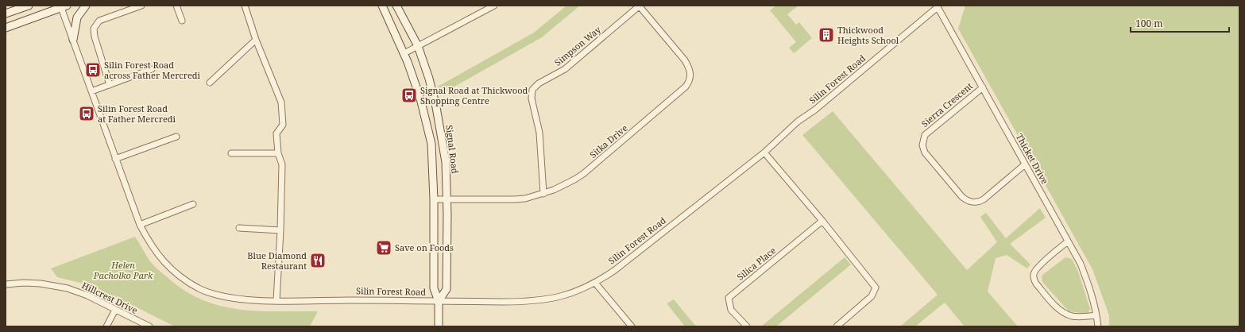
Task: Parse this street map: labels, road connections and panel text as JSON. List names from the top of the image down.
{
  "streets": {
    "street": [
      "Simpson Way",
      "Silin Forest Road",
      "Sierra Crescent",
      "Sitka Drive",
      "Signal Road",
      "Thicket Drive",
      "Silica Place",
      "Hillcrest Drive"
    ]
  },
  "crossings": [
    ["Simpson Way", "Sitka Drive"],
    ["Silin Forest Road", "Signal Road"],
    ["Silin Forest Road", "Thicket Drive"],
    ["Sierra Crescent", "Thicket Drive"],
    ["Sitka Drive", "Signal Road"]
  ],
  "parks": ["Helen Pacholko Park"],
  "places": {
    "building": ["Thickwood Heights School"],
    "bus stop": ["Silin Forest Road across Father Mercredi", "Signal Road at Thickwood Shopping Centre", "Silin Forest Road at Father Mercredi"],
    "supermarket": ["Save on Foods"],
    "restaurant": ["Blue Diamond Restaurant"]
  },
  "scale_bar": "100 m"
}
